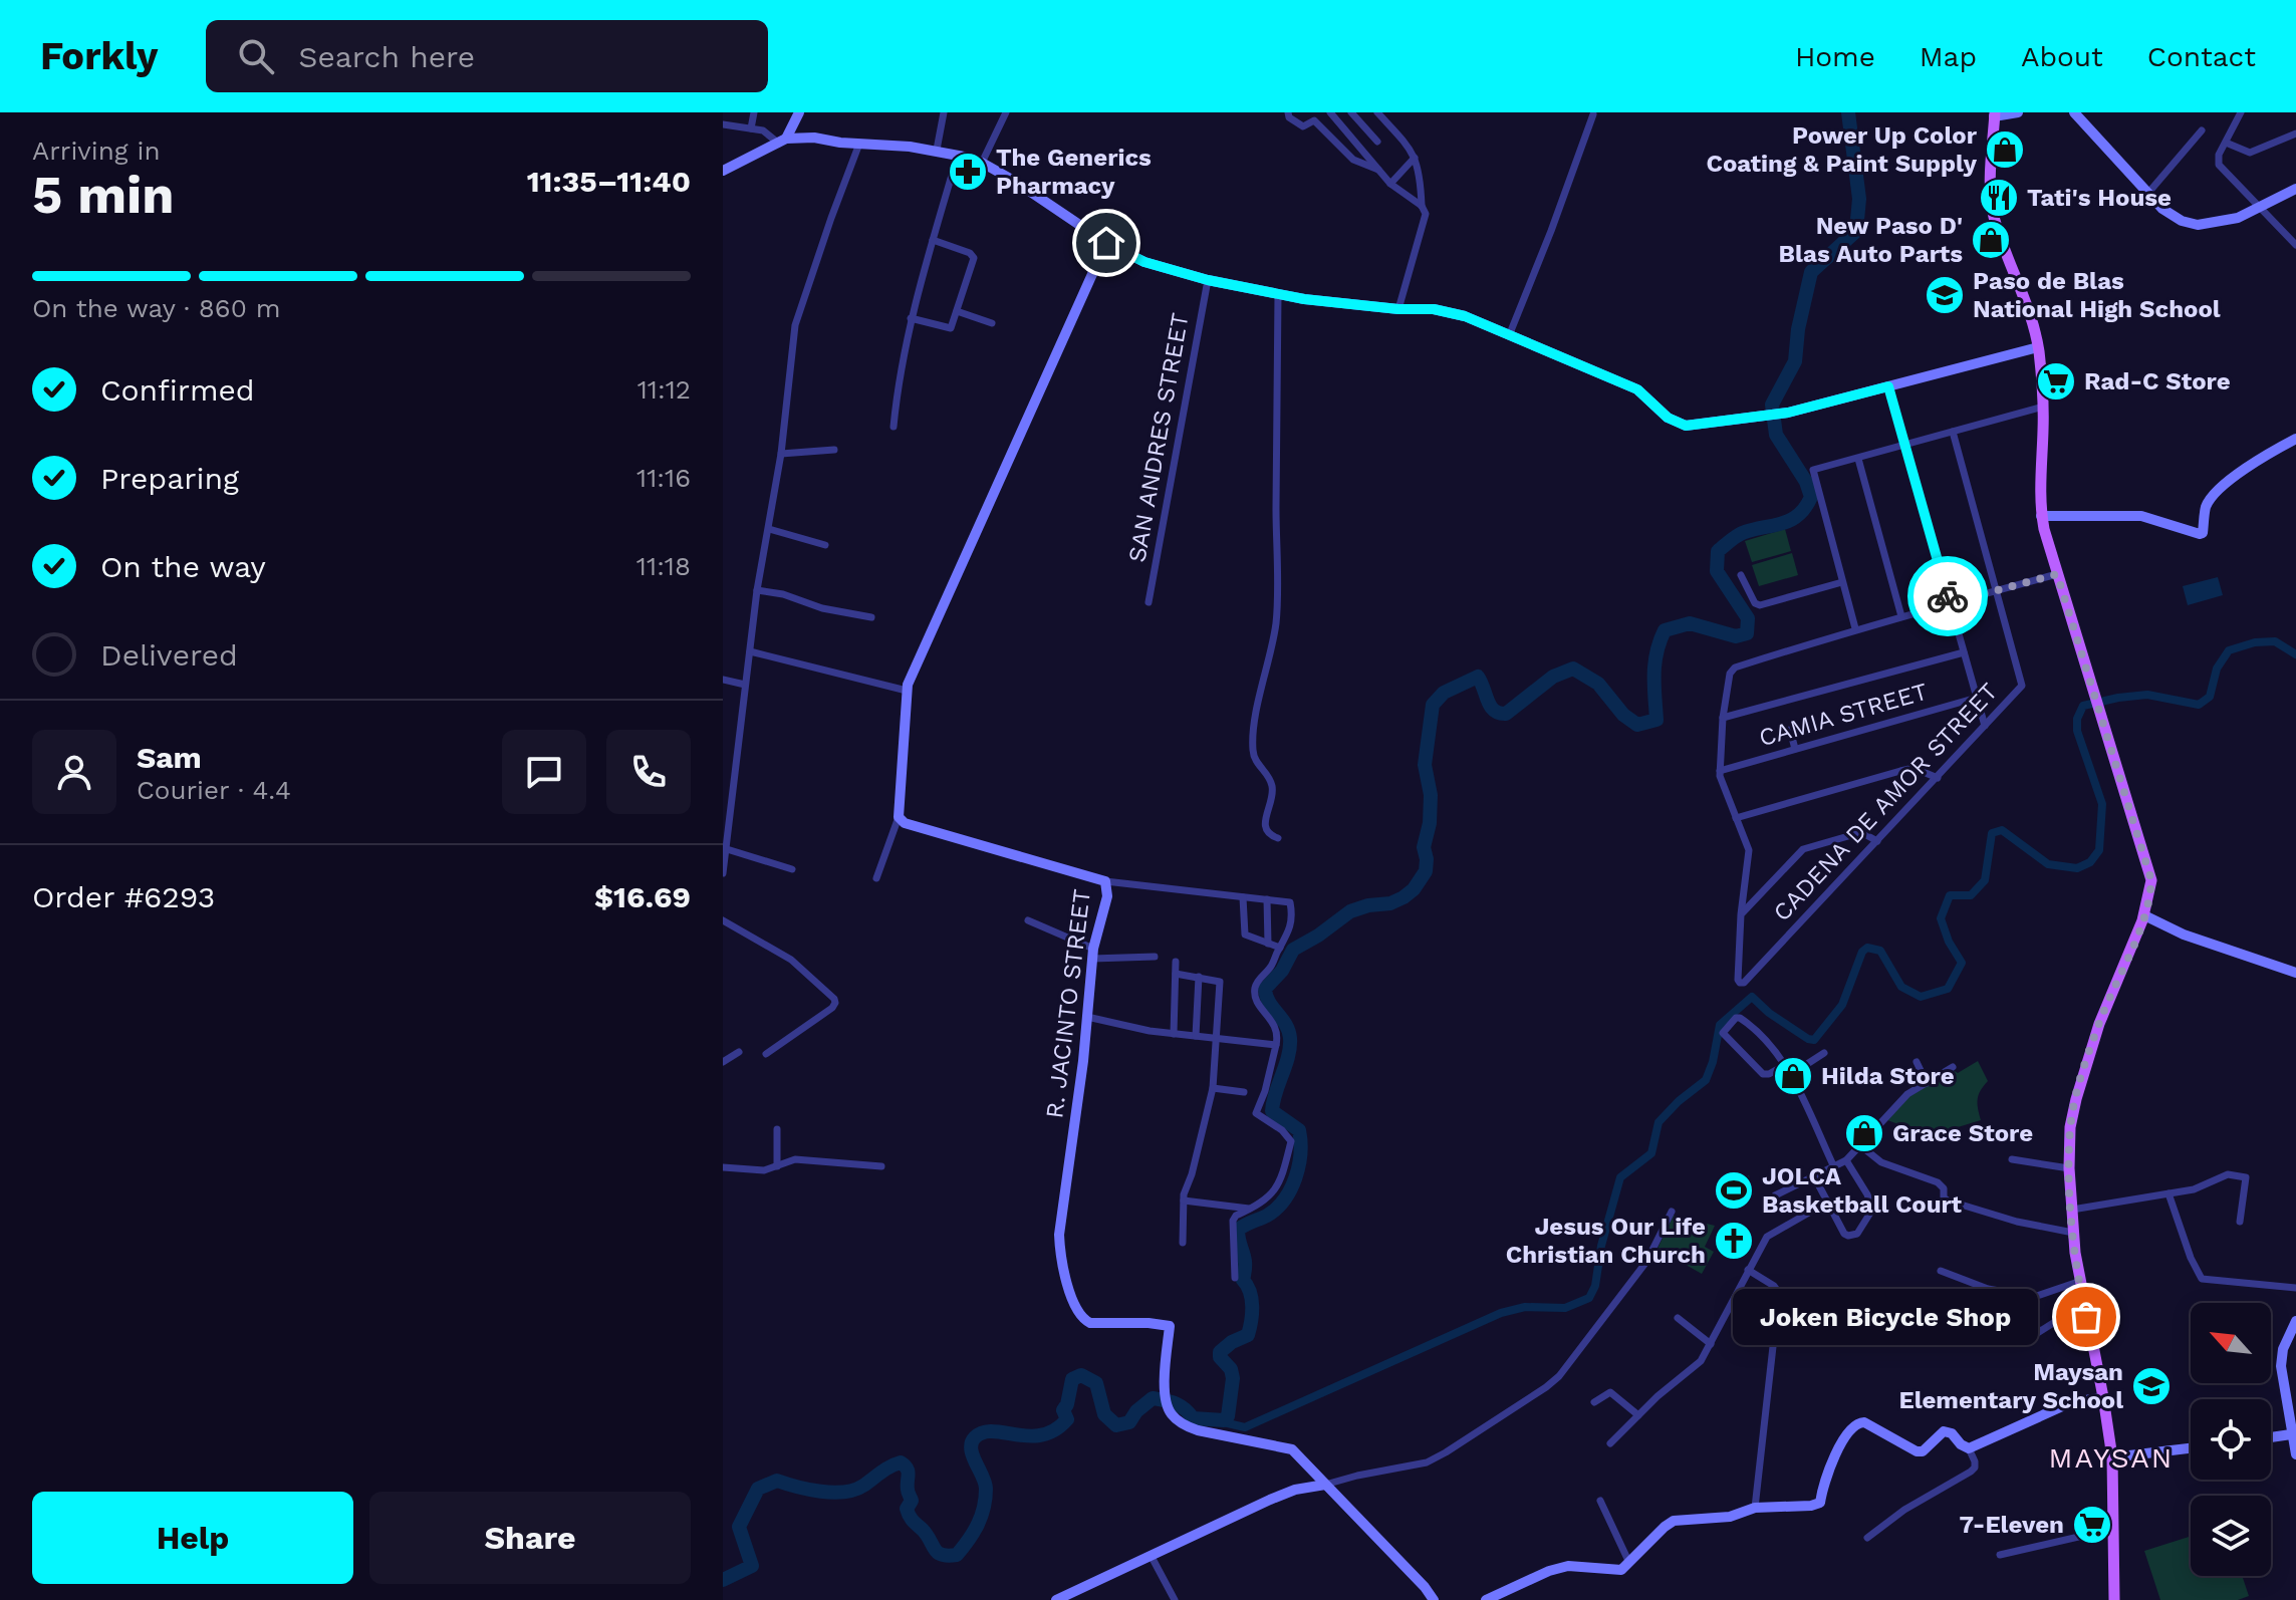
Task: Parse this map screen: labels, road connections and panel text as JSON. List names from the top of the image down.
{
  "streets": {
    "street": [
      "SAN ANDRES STREET",
      "CAMIA STREET",
      "CADENA DE AMOR STREET",
      "R. JACINTO STREET"
    ]
  },
  "districts": ["MAYSAN"],
  "places": {
    "shop": [
      "Power Up Color Coating & Paint Supply",
      "New Paso D' Blas Auto Parts",
      "Hilda Store",
      "Grace Store"
    ],
    "pharmacy": ["The Generics Pharmacy"],
    "restaurant": ["Tati's House"],
    "school or university": ["Paso de Blas National High School", "Maysan Elementary School"],
    "supermarket": ["Rad-C Store", "7-Eleven"],
    "sports": ["JOLCA Basketball Court"],
    "church": ["Jesus Our Life Christian Church"],
    "other": ["Joken Bicycle Shop"]
  },
  "north": "top left",
  "page": {
    "header": "Forkly",
    "search": "Search here",
    "nav": [
      "Home",
      "Map",
      "About",
      "Contact"
    ],
    "heading": ["5 min", "Arriving in", "11:35–11:40"],
    "panel": [
      "Sam",
      "Courier · 4.4",
      "Order #6293",
      "$16.69"
    ],
    "bar": "On the way · 860 m",
    "list": [
      ["Confirmed", "11:12"],
      ["Preparing", "11:16"],
      ["On the way", "11:18"],
      "Delivered"
    ],
    "bubble": "Joken Bicycle Shop",
    "buttons": ["Help", "Share"]
  }
}
